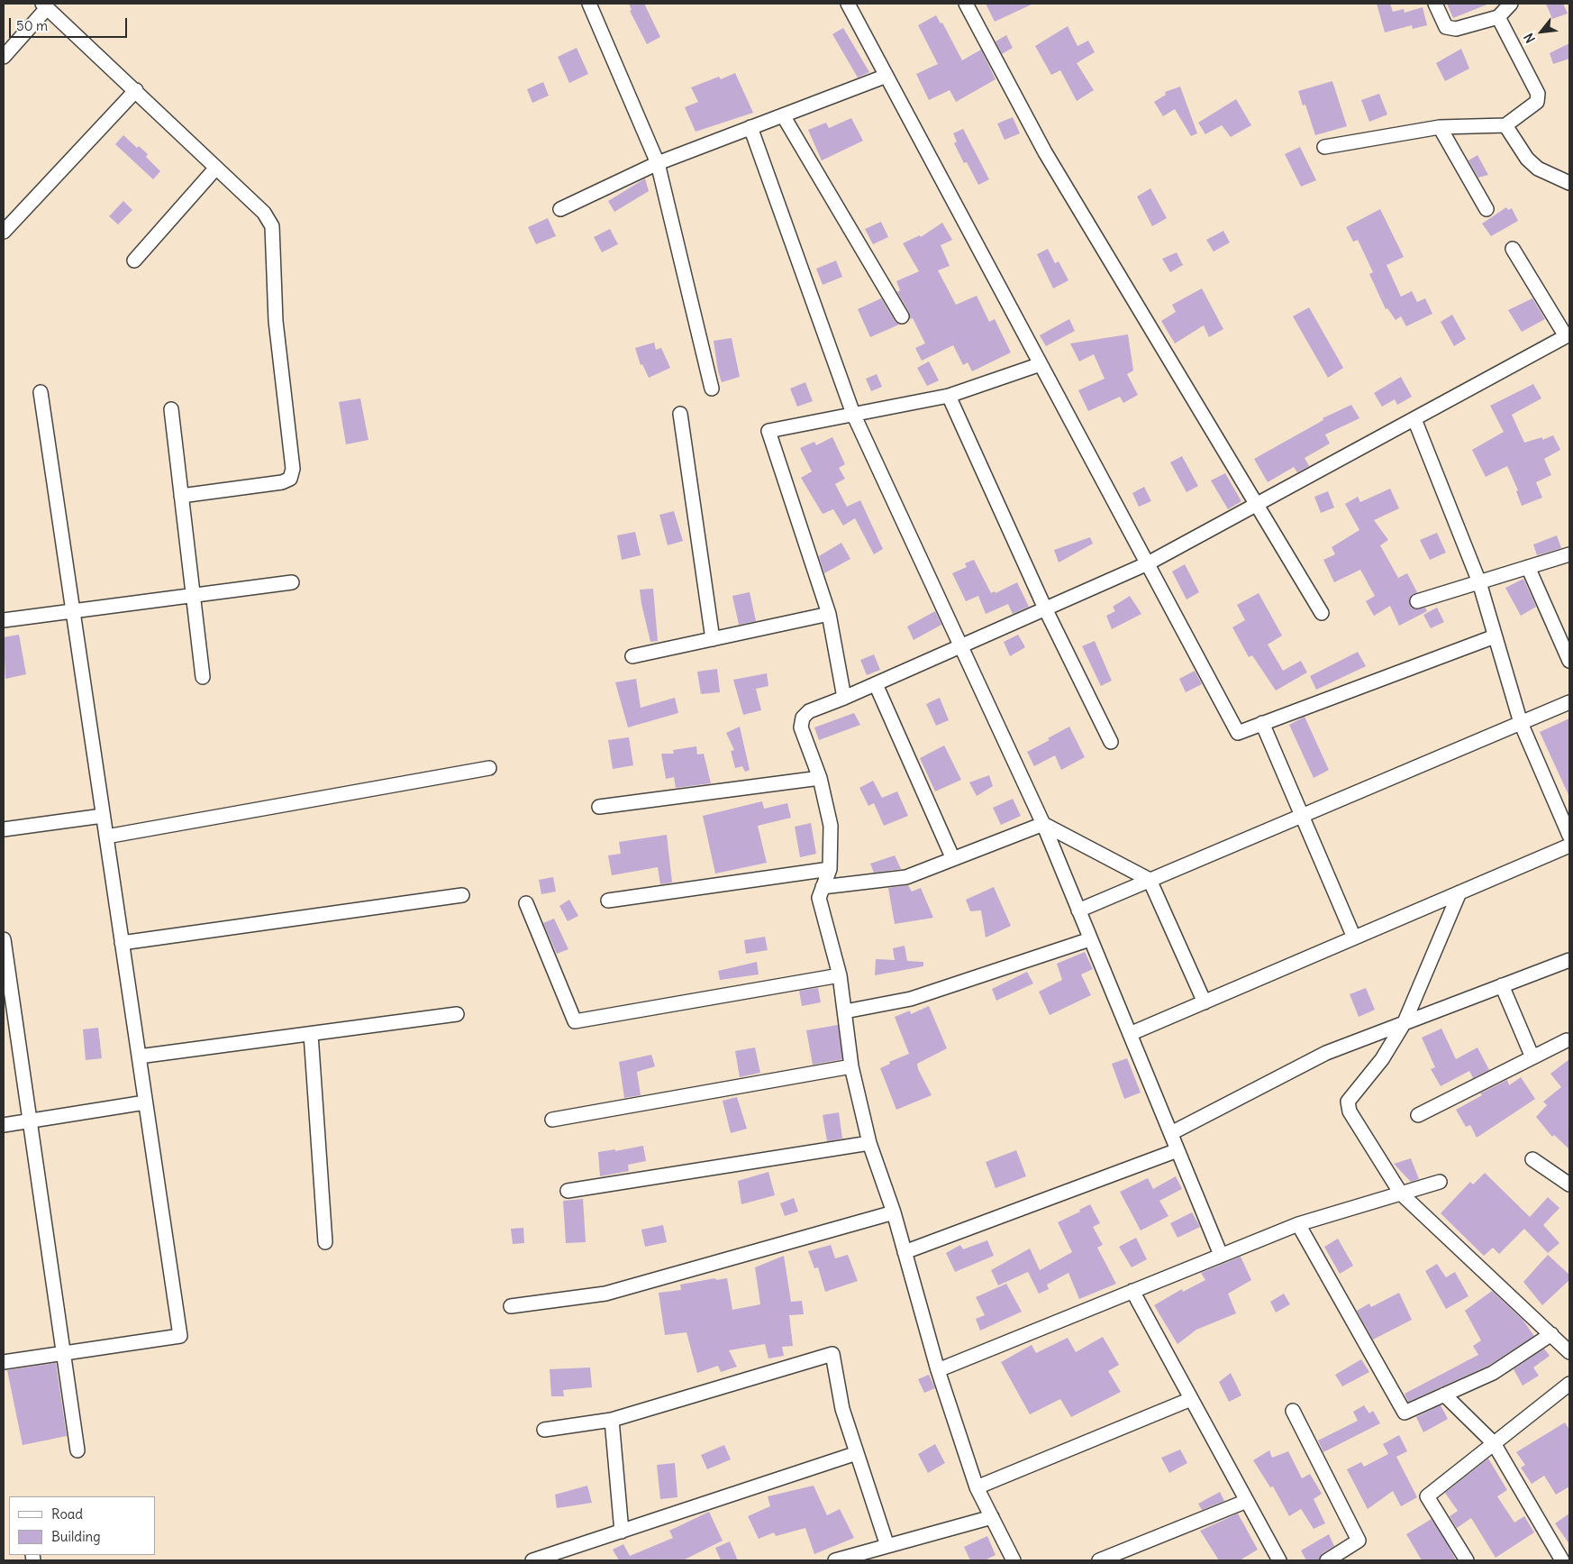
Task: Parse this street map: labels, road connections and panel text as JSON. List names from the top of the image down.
{
  "legend": ["Road", "Building"],
  "scale_bar": "50 m",
  "north": "bottom left"
}
